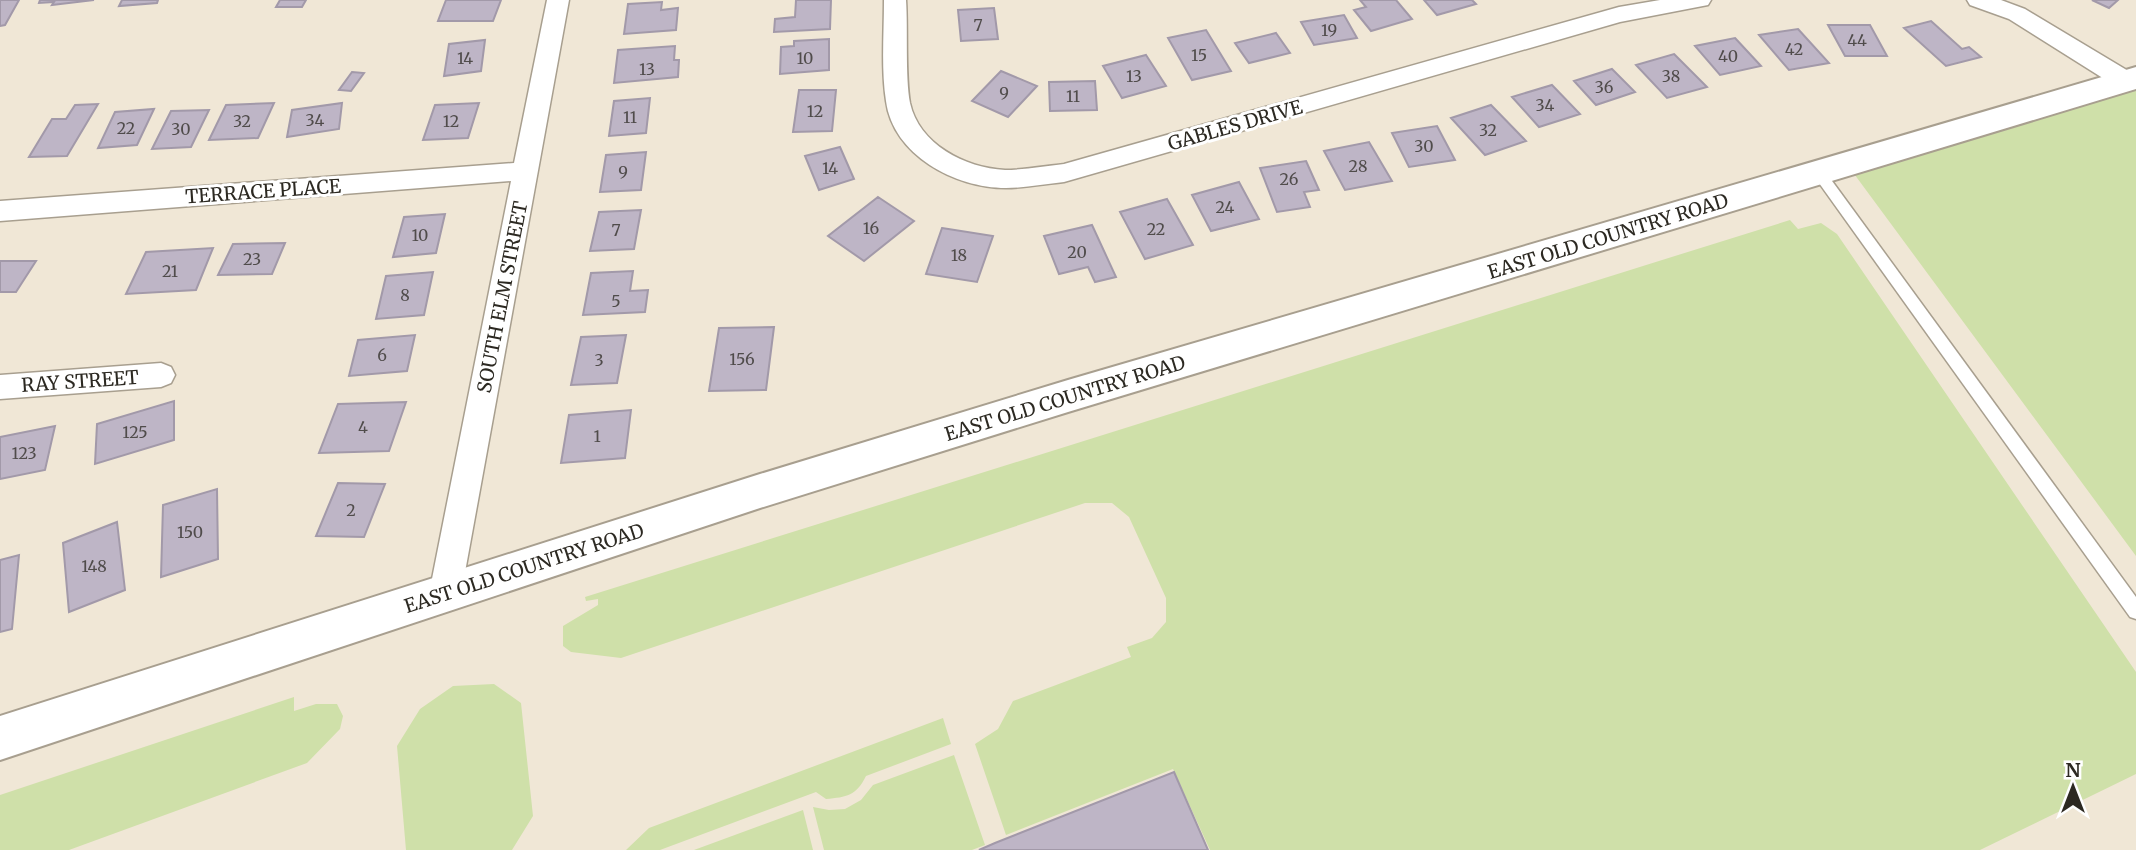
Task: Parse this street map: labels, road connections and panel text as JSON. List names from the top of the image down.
{
  "streets": {
    "main road": ["EAST OLD COUNTRY ROAD"],
    "street": [
      "GABLES DRIVE",
      "TERRACE PLACE",
      "SOUTH ELM STREET",
      "RAY STREET"
    ]
  },
  "crossings": [
    ["TERRACE PLACE", "SOUTH ELM STREET"],
    ["EAST OLD COUNTRY ROAD", "SOUTH ELM STREET"]
  ],
  "house_numbers": [
    "7",
    "19",
    "44",
    "42",
    "15",
    "40",
    "14",
    "10",
    "13",
    "13",
    "38",
    "36",
    "9",
    "11",
    "34",
    "12",
    "11",
    "34",
    "32",
    "12",
    "22",
    "30",
    "32",
    "30",
    "28",
    "14",
    "9",
    "26",
    "24",
    "16",
    "22",
    "7",
    "10",
    "20",
    "18",
    "23",
    "21",
    "8",
    "5",
    "6",
    "156",
    "3",
    "4",
    "125",
    "1",
    "123",
    "2",
    "150",
    "148"
  ],
  "north": "top"
}
